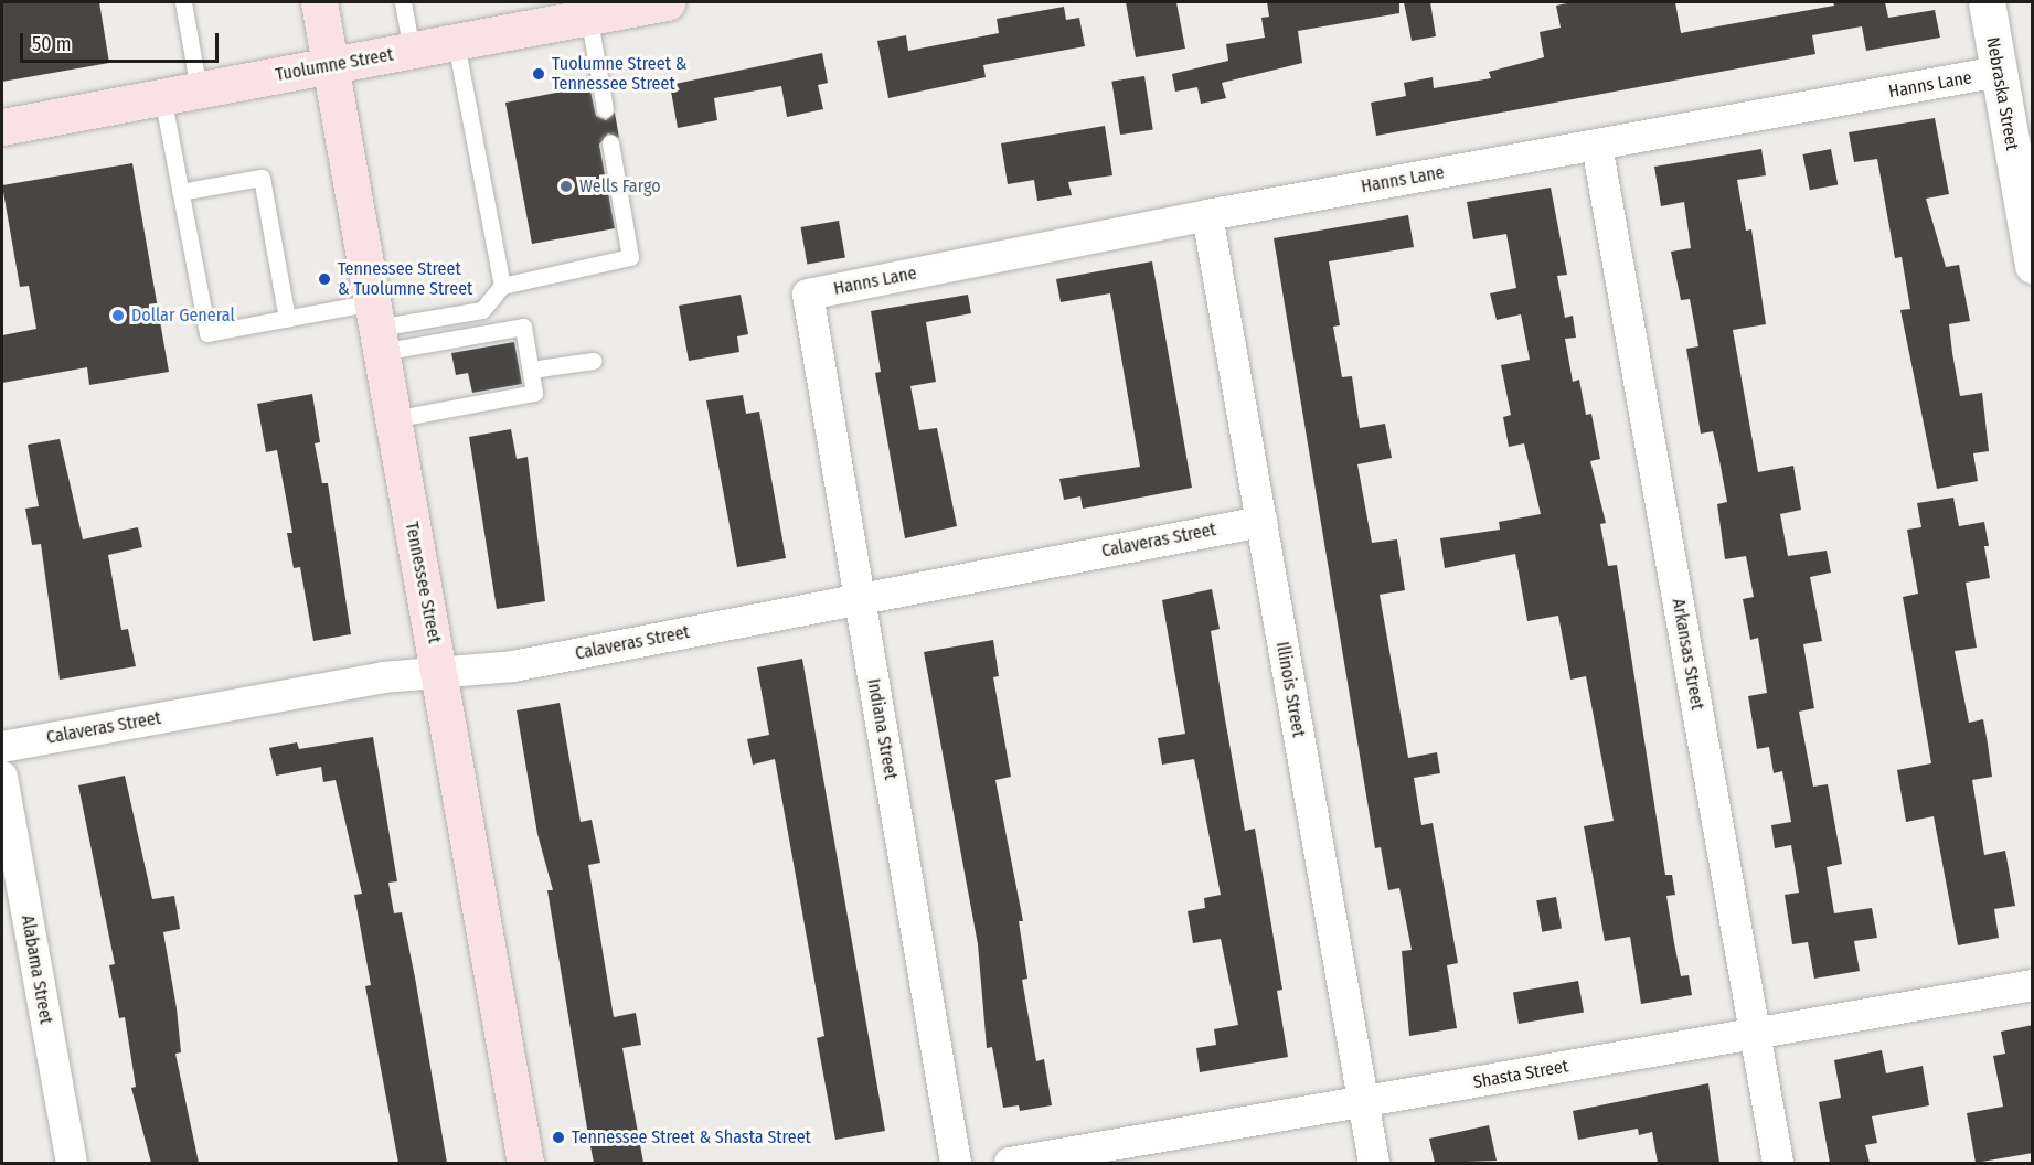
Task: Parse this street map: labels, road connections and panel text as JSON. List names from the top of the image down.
{
  "streets": {
    "main road": ["Tuolumne Street", "Tennessee Street"],
    "street": [
      "Hanns Lane",
      "Nebraska Street",
      "Calaveras Street",
      "Arkansas Street",
      "Illinois Street",
      "Indiana Street",
      "Alabama Street",
      "Shasta Street"
    ]
  },
  "crossings": [
    ["Tuolumne Street", "Tennessee Street"],
    ["Hanns Lane", "Nebraska Street"],
    ["Hanns Lane", "Arkansas Street"],
    ["Hanns Lane", "Illinois Street"],
    ["Hanns Lane", "Indiana Street"],
    ["Calaveras Street", "Tennessee Street"],
    ["Calaveras Street", "Illinois Street"],
    ["Calaveras Street", "Indiana Street"],
    ["Arkansas Street", "Shasta Street"],
    ["Illinois Street", "Shasta Street"]
  ],
  "places": [
    "Tuolumne Street & Tennessee Street",
    "Wells Fargo",
    "Tennessee Street & Tuolumne Street",
    "Dollar General",
    "Tennessee Street & Shasta Street"
  ],
  "scale_bar": "50 m"
}
